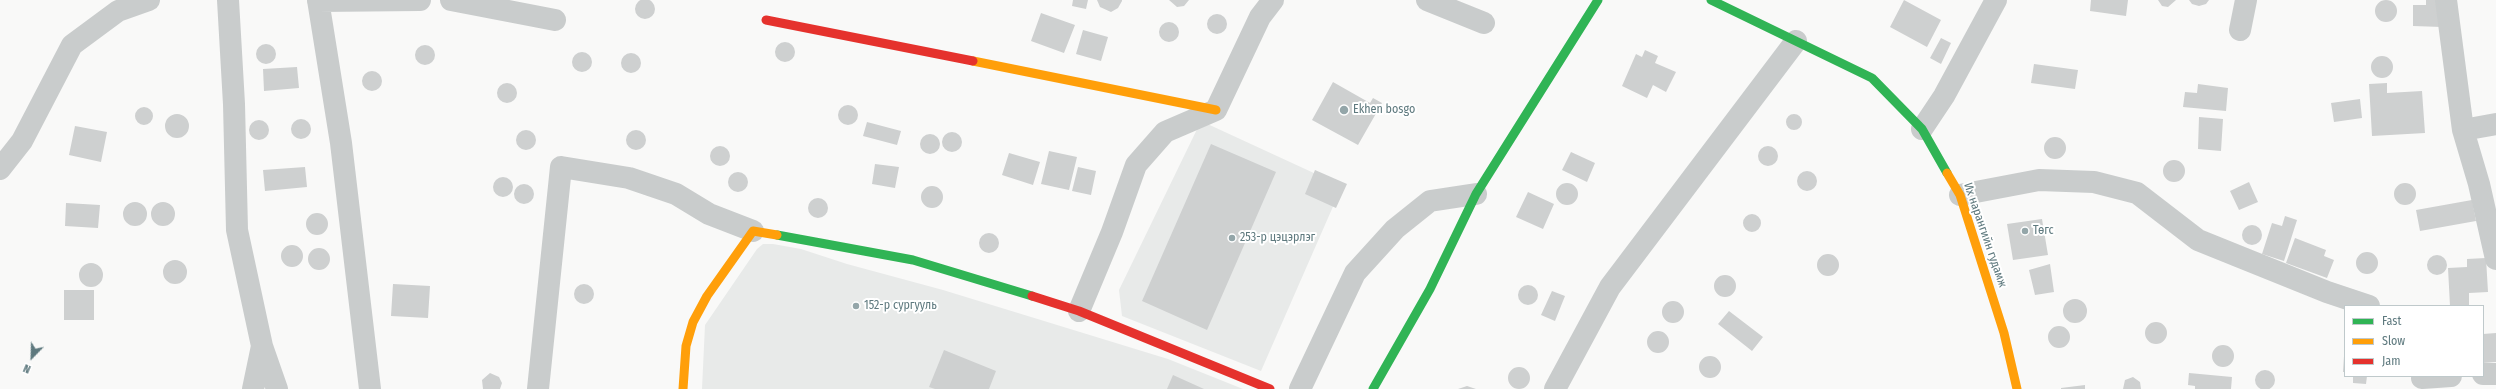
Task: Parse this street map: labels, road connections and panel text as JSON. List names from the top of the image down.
{
  "streets": {
    "street": ["Их нарангийн гудамж"]
  },
  "places": [
    "Ekhen bosgo",
    "Төгс",
    "253-р цэцэрлэг",
    "152-р сургууль"
  ],
  "legend": ["Fast", "Slow", "Jam"],
  "north": "bottom left"
}
